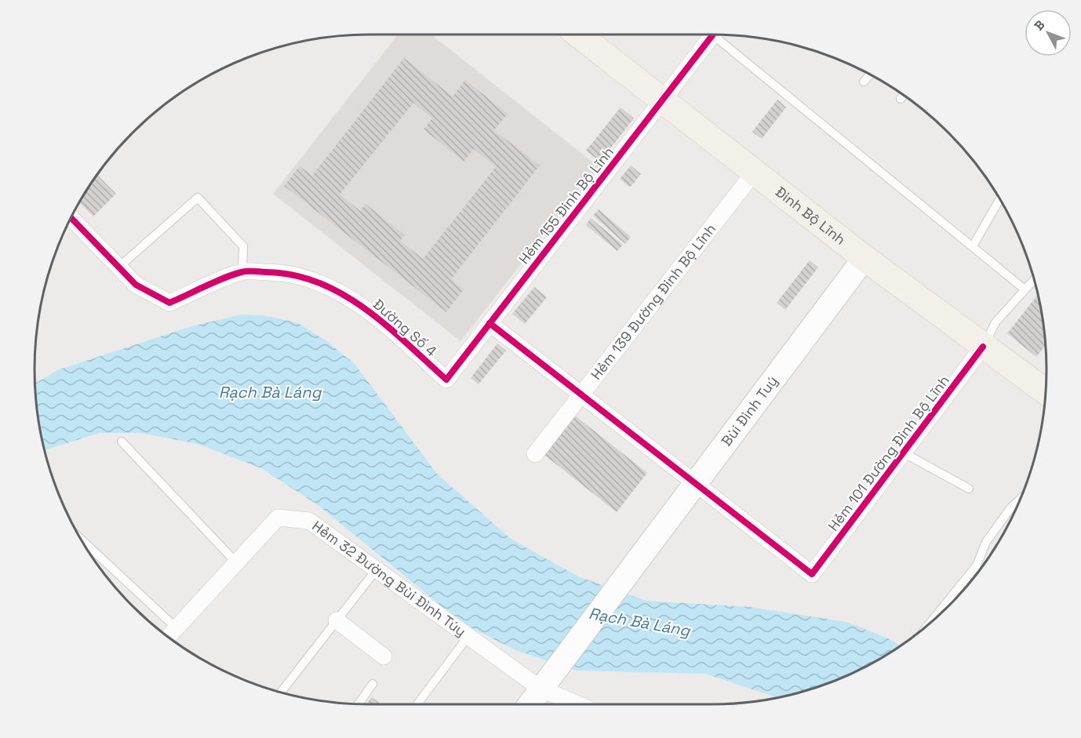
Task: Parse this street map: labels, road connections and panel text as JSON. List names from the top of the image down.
{
  "streets": {
    "main road": ["Đinh Bộ Lĩnh"],
    "street": [
      "Hẻm 155 Đinh Bộ Lĩnh",
      "Hẻm 139 Đường Đinh Bộ Lĩnh",
      "Đường Số 4",
      "Bùi Đình Tuý",
      "Hẻm 101 Đường Đinh Bộ Lĩnh",
      "Hẻm 32 Đường Bùi Đình Túy"
    ]
  },
  "crossings": [
    ["Hẻm 155 Đinh Bộ Lĩnh", "Đinh Bộ Lĩnh"],
    ["Hẻm 155 Đinh Bộ Lĩnh", "Đường Số 4"],
    ["Đinh Bộ Lĩnh", "Hẻm 139 Đường Đinh Bộ Lĩnh"],
    ["Đinh Bộ Lĩnh", "Bùi Đình Tuý"],
    ["Đinh Bộ Lĩnh", "Hẻm 101 Đường Đinh Bộ Lĩnh"],
    ["Bùi Đình Tuý", "Hẻm 101 Đường Đinh Bộ Lĩnh"],
    ["Bùi Đình Tuý", "Hẻm 32 Đường Bùi Đình Túy"]
  ],
  "water": ["Rạch Bà Láng"],
  "north": "top left"
}
